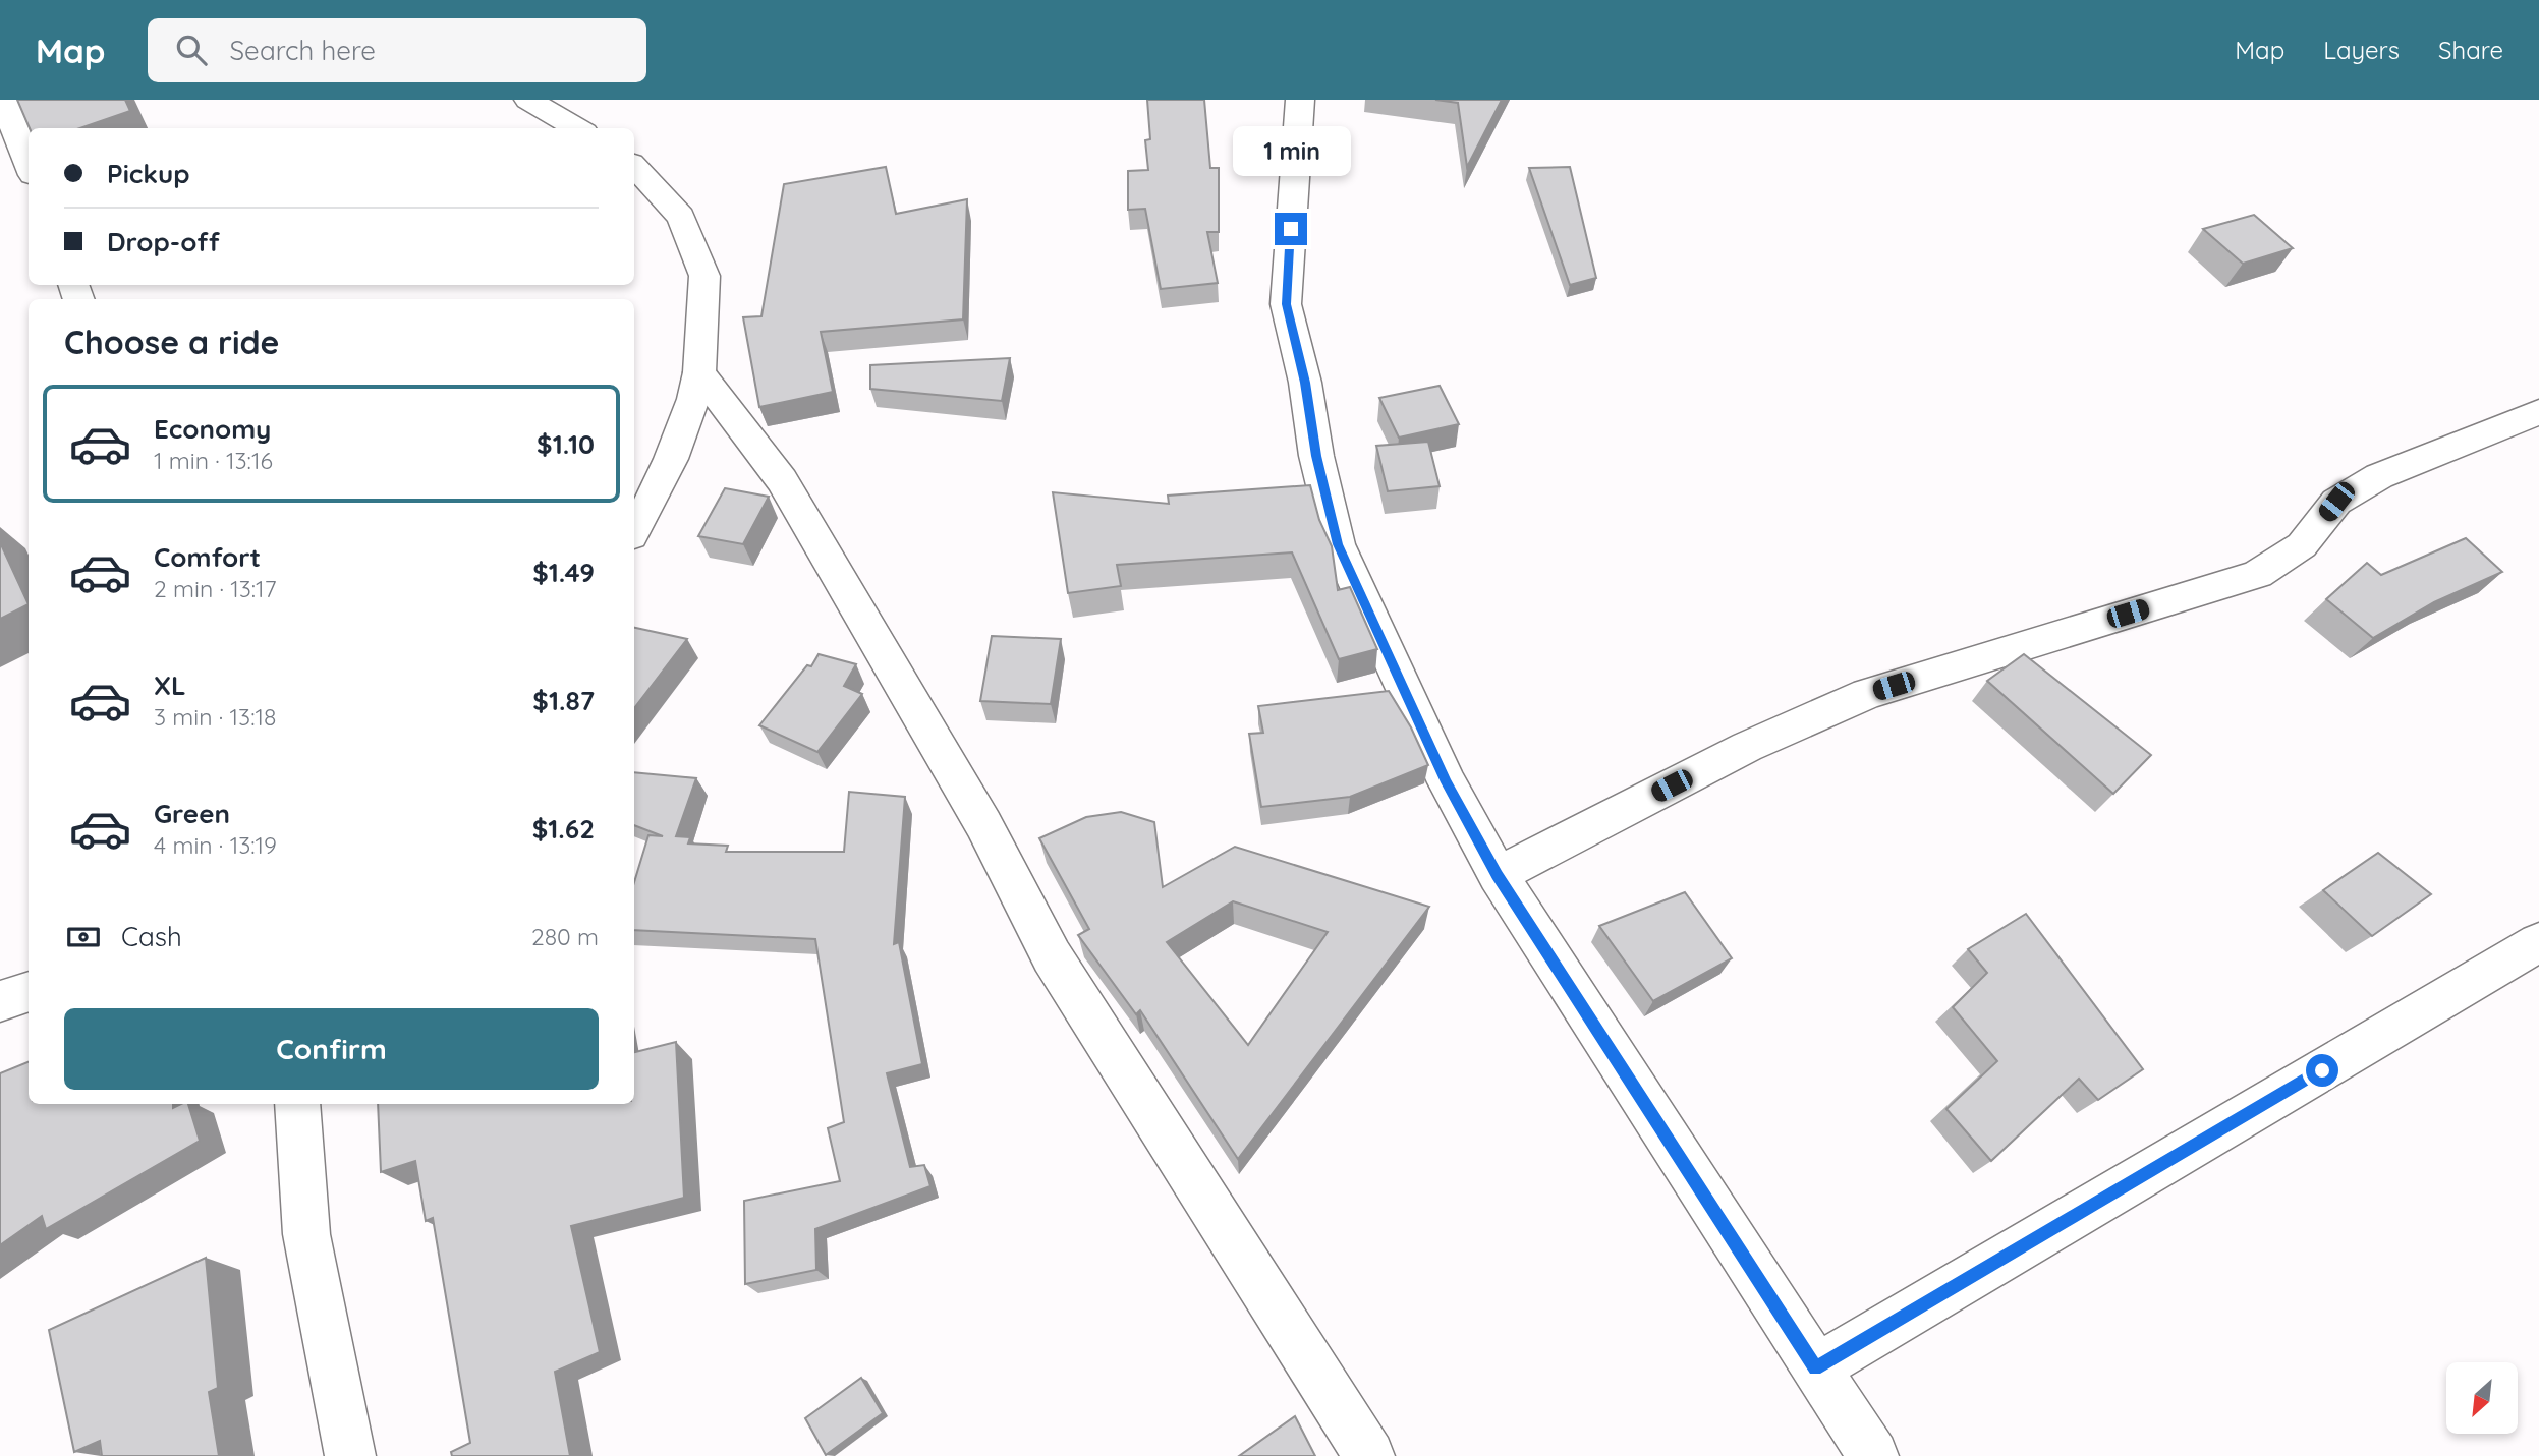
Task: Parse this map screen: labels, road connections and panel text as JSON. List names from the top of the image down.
{
  "north": "bottom left",
  "page": {
    "header": "Map",
    "search": "Search here",
    "nav": ["Map", "Layers", "Share"],
    "bubble": "1 min",
    "banner": ["Pickup", "Drop-off"],
    "heading": "Choose a ride",
    "list": [
      {
        "name": "Economy",
        "note": "1 min · 13:16",
        "value": "$1.10"
      },
      {
        "name": "Comfort",
        "note": "2 min · 13:17",
        "value": "$1.49"
      },
      {
        "name": "XL",
        "note": "3 min · 13:18",
        "value": "$1.87"
      },
      {
        "name": "Green",
        "note": "4 min · 13:19",
        "value": "$1.62"
      }
    ],
    "pay": ["Cash", "280 m"],
    "buttons": "Confirm"
  }
}
